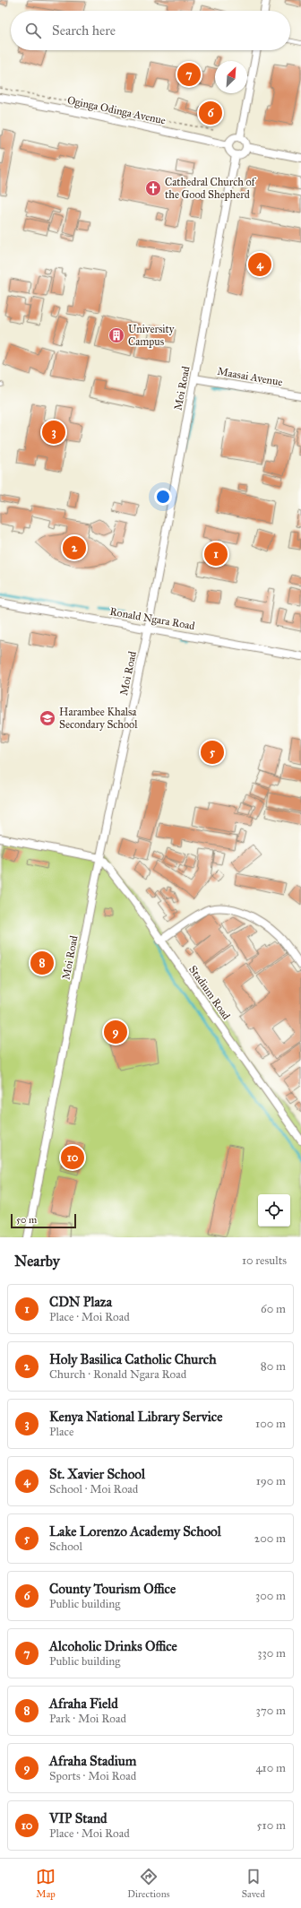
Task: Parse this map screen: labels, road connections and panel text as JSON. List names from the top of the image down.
{
  "streets": {
    "street": [
      "Oginga Odinga Avenue",
      "Maasai Avenue",
      "Moi Road",
      "Ronald Ngara Road",
      "Stadium Road"
    ]
  },
  "crossings": [
    ["Oginga Odinga Avenue", "Moi Road"],
    ["Maasai Avenue", "Moi Road"],
    ["Moi Road", "Ronald Ngara Road"],
    ["Moi Road", "Stadium Road"]
  ],
  "places": {
    "church": ["Cathedral Church of the Good Shepherd"],
    "building": ["University Campus"],
    "school or university": ["Harambee Khalsa Secondary School"]
  },
  "scale_bar": "50 m",
  "north": "top right",
  "page": {
    "search": "Search here",
    "pins": [
      "7",
      "6",
      "4",
      "3",
      "2",
      "1",
      "5",
      "8",
      "9",
      "10"
    ],
    "scale": "50 m",
    "heading": ["Nearby", "10 results"],
    "list": [
      {
        "mark": "1",
        "name": "CDN Plaza",
        "note": "Place · Moi Road",
        "value": "60 m"
      },
      {
        "mark": "2",
        "name": "Holy Basilica Catholic Church",
        "note": "Church · Ronald Ngara Road",
        "value": "80 m"
      },
      {
        "mark": "3",
        "name": "Kenya National Library Service",
        "note": "Place",
        "value": "100 m"
      },
      {
        "mark": "4",
        "name": "St. Xavier School",
        "note": "School · Moi Road",
        "value": "190 m"
      },
      {
        "mark": "5",
        "name": "Lake Lorenzo Academy School",
        "note": "School",
        "value": "200 m"
      },
      {
        "mark": "6",
        "name": "County Tourism Office",
        "note": "Public building",
        "value": "300 m"
      },
      {
        "mark": "7",
        "name": "Alcoholic Drinks Office",
        "note": "Public building",
        "value": "330 m"
      },
      {
        "mark": "8",
        "name": "Afraha Field",
        "note": "Park · Moi Road",
        "value": "370 m"
      },
      {
        "mark": "9",
        "name": "Afraha Stadium",
        "note": "Sports · Moi Road",
        "value": "410 m"
      },
      {
        "mark": "10",
        "name": "VIP Stand",
        "note": "Place · Moi Road",
        "value": "510 m"
      }
    ],
    "nav": ["Map", "Directions", "Saved"]
  }
}
